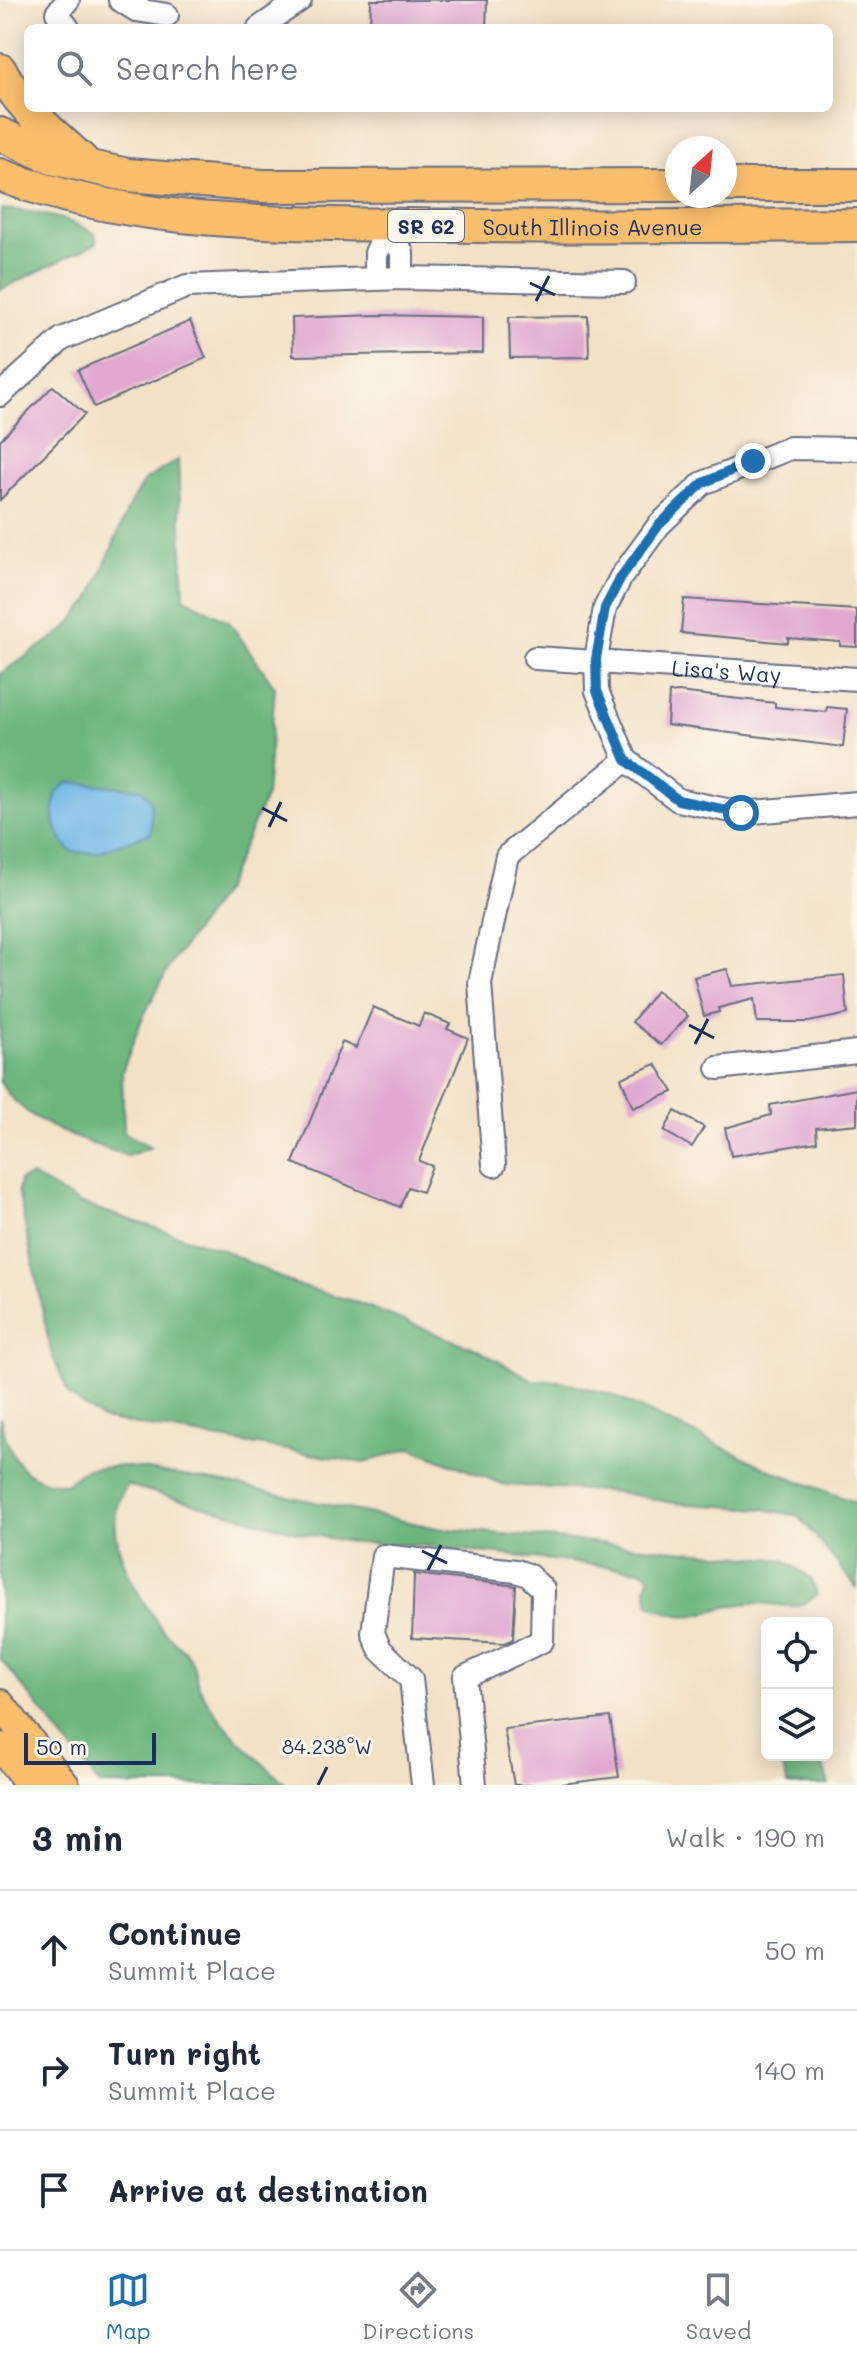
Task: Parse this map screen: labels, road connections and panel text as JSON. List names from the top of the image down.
{
  "streets": {
    "highway": ["SR 62", "South Illinois Avenue"],
    "street": ["Lisa's Way"]
  },
  "scale_bar": "50 m",
  "north": "top right",
  "page": {
    "search": "Search here",
    "scale": "50 m",
    "heading": ["3 min", "Walk · 190 m"],
    "list": [
      ["Continue", "Summit Place", "50 m"],
      ["Turn right", "Summit Place", "140 m"],
      "Arrive at destination"
    ],
    "nav": ["Map", "Directions", "Saved"]
  },
  "coordinates": ["84.238°W"]
}
